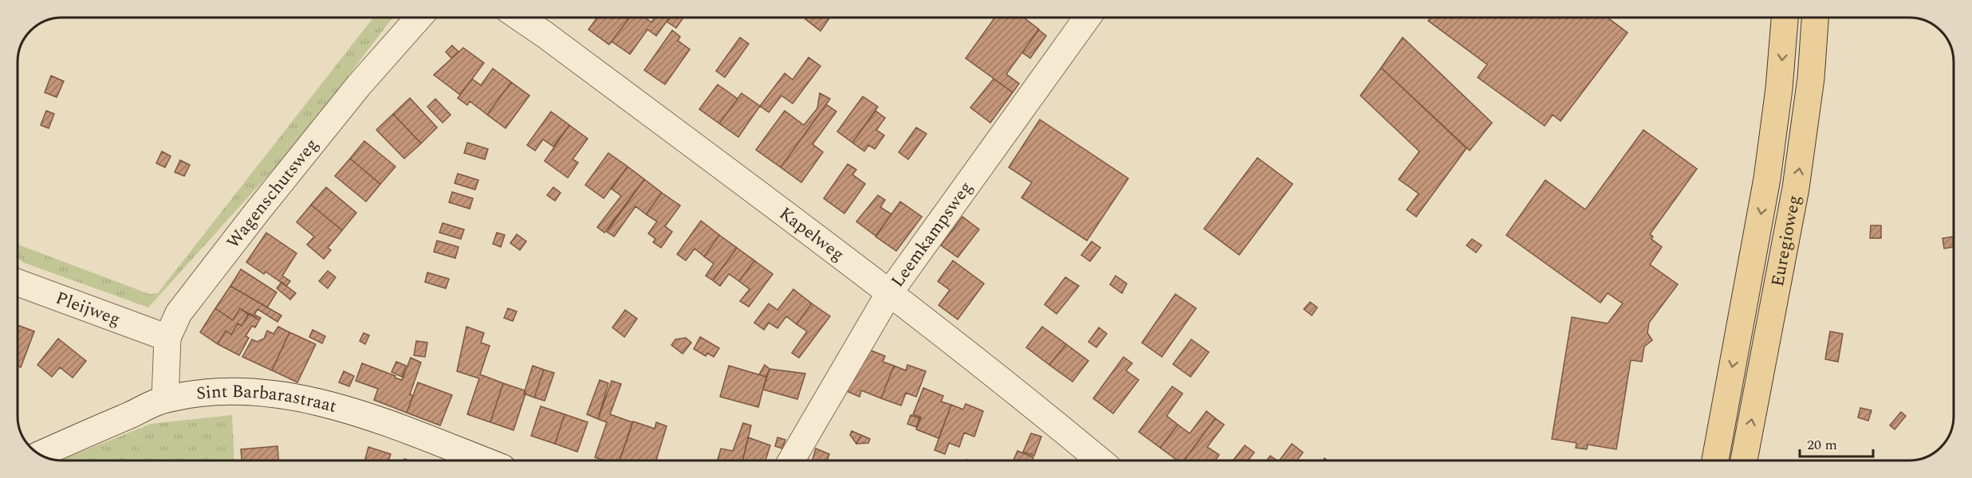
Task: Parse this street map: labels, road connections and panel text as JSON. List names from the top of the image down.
{
  "streets": {
    "main road": ["Euregioweg"],
    "street": [
      "Wagenschutsweg",
      "Leemkampsweg",
      "Kapelweg",
      "Pleijweg",
      "Sint Barbarastraat"
    ]
  },
  "crossings": [
    ["Wagenschutsweg", "Pleijweg"],
    ["Wagenschutsweg", "Sint Barbarastraat"],
    ["Leemkampsweg", "Kapelweg"]
  ],
  "scale_bar": "20 m"
}
